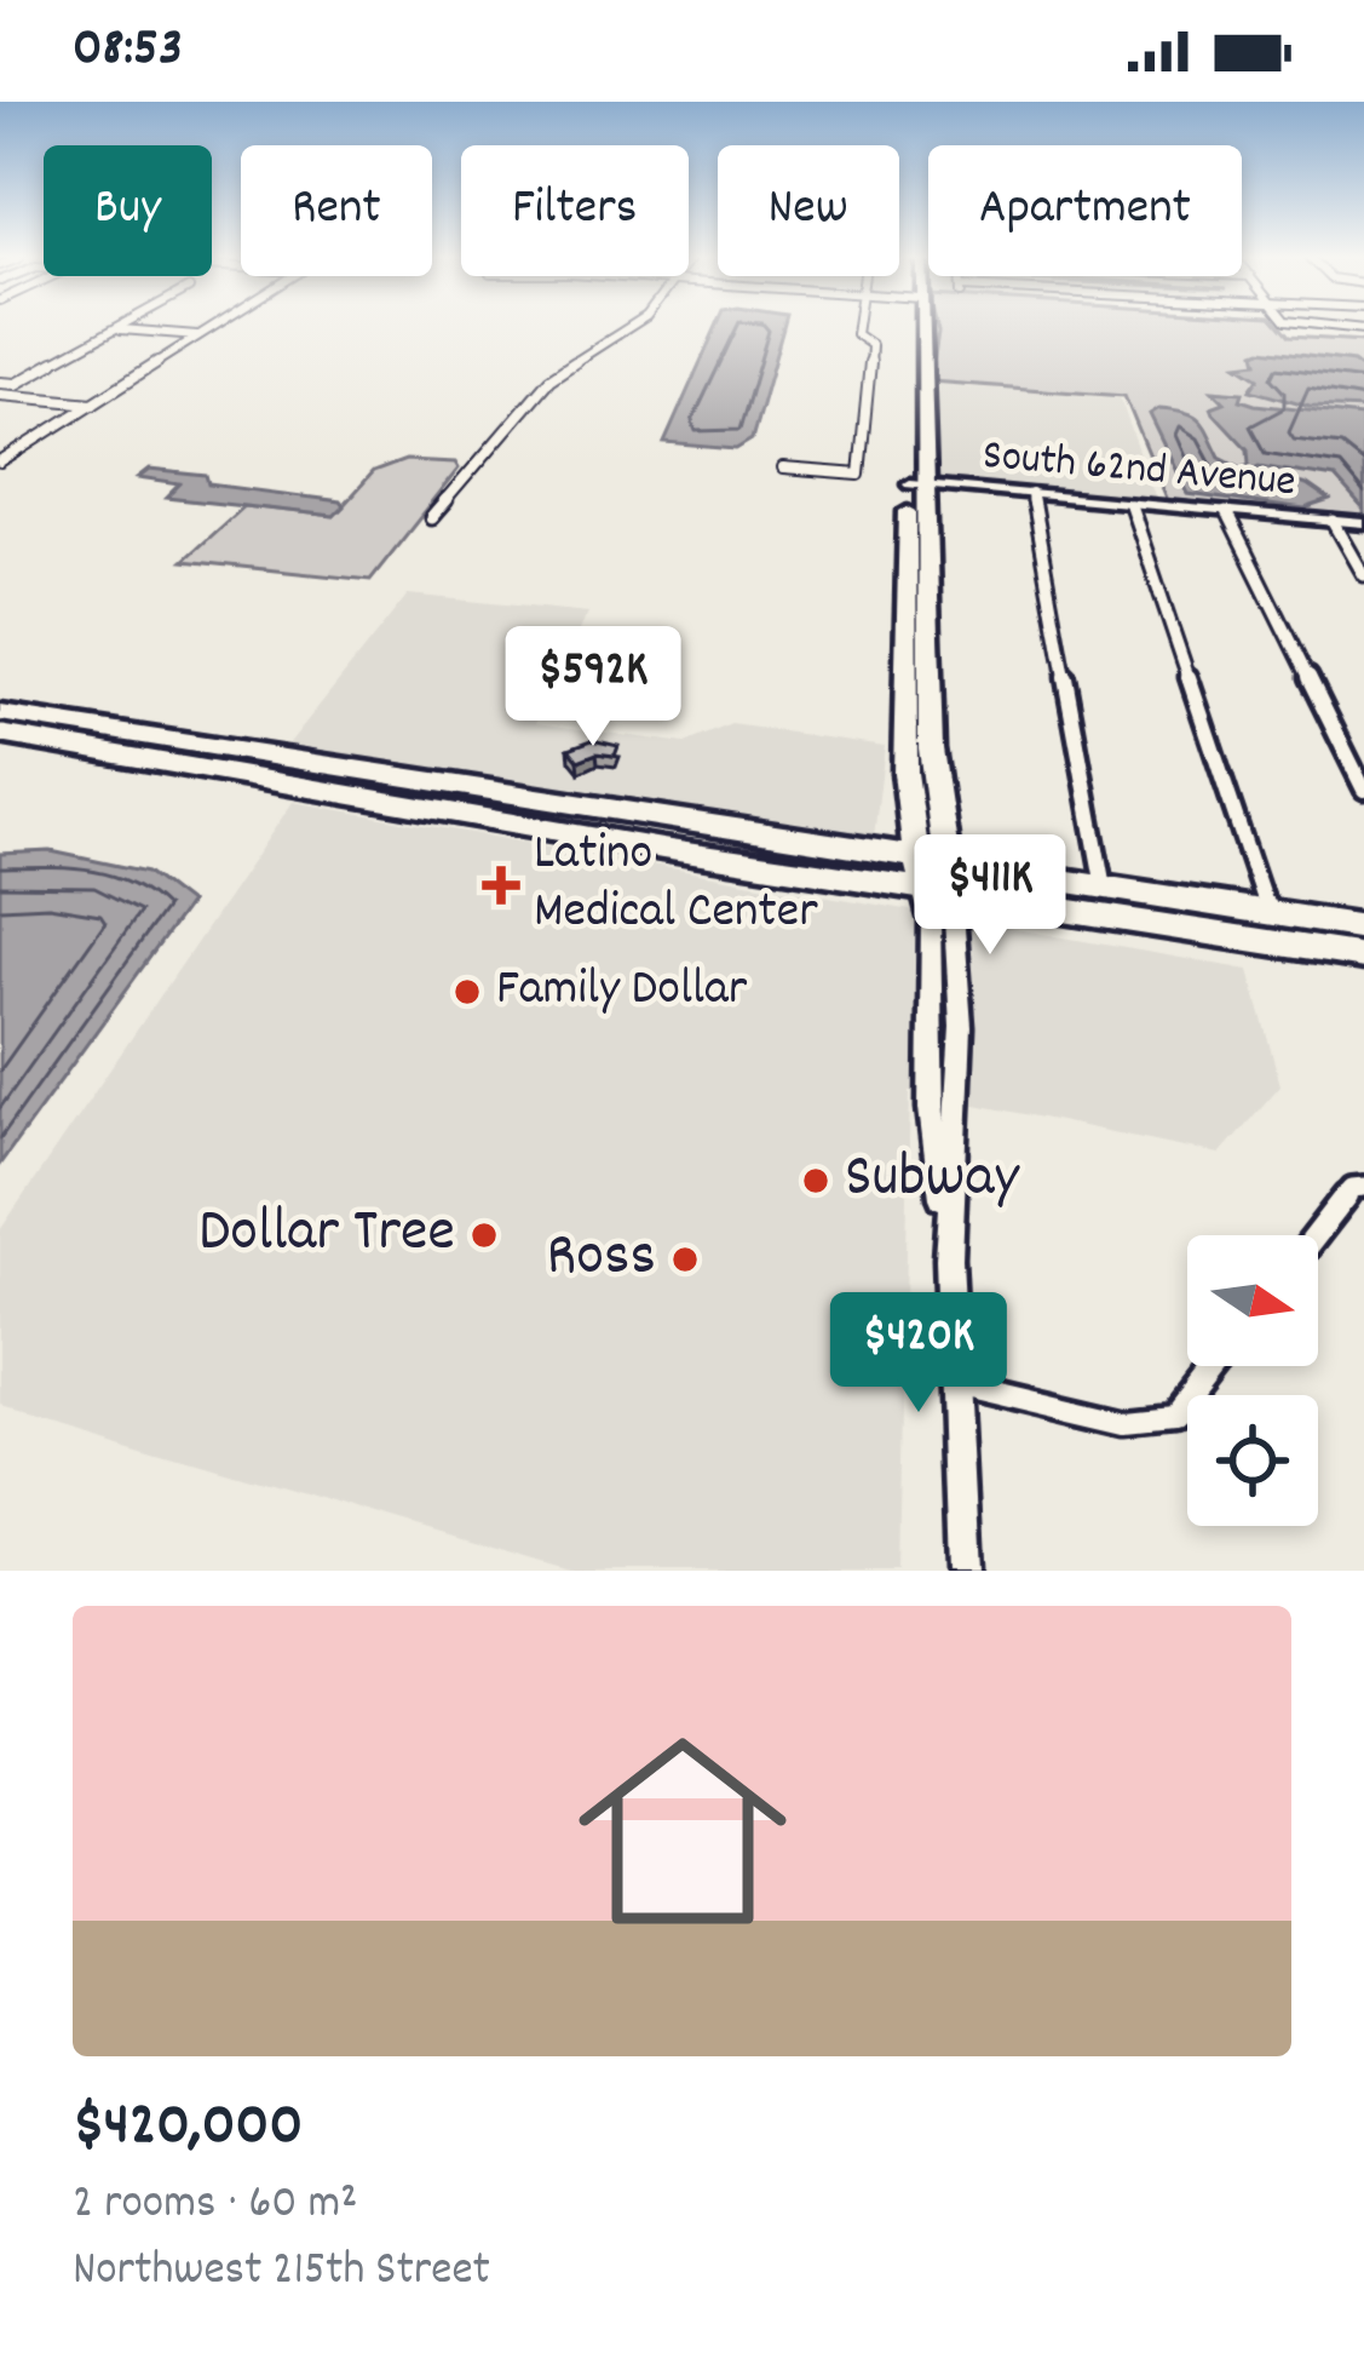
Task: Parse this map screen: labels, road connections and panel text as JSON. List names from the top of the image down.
{
  "streets": {
    "street": ["South 62nd Avenue"]
  },
  "places": {
    "health": ["Latino Medical Center"],
    "other": [
      "Family Dollar",
      "Subway",
      "Dollar Tree",
      "Ross"
    ]
  },
  "north": "right",
  "page": {
    "status": "08:53",
    "chip": [
      "Buy",
      "Rent",
      "Filters",
      "New",
      "Apartment"
    ],
    "price": ["$592K", "$411K", "$420K"],
    "list": [
      {
        "name": "$420,000",
        "note": "2 rooms · 60 m² · Northwest 215th Street"
      }
    ]
  }
}
